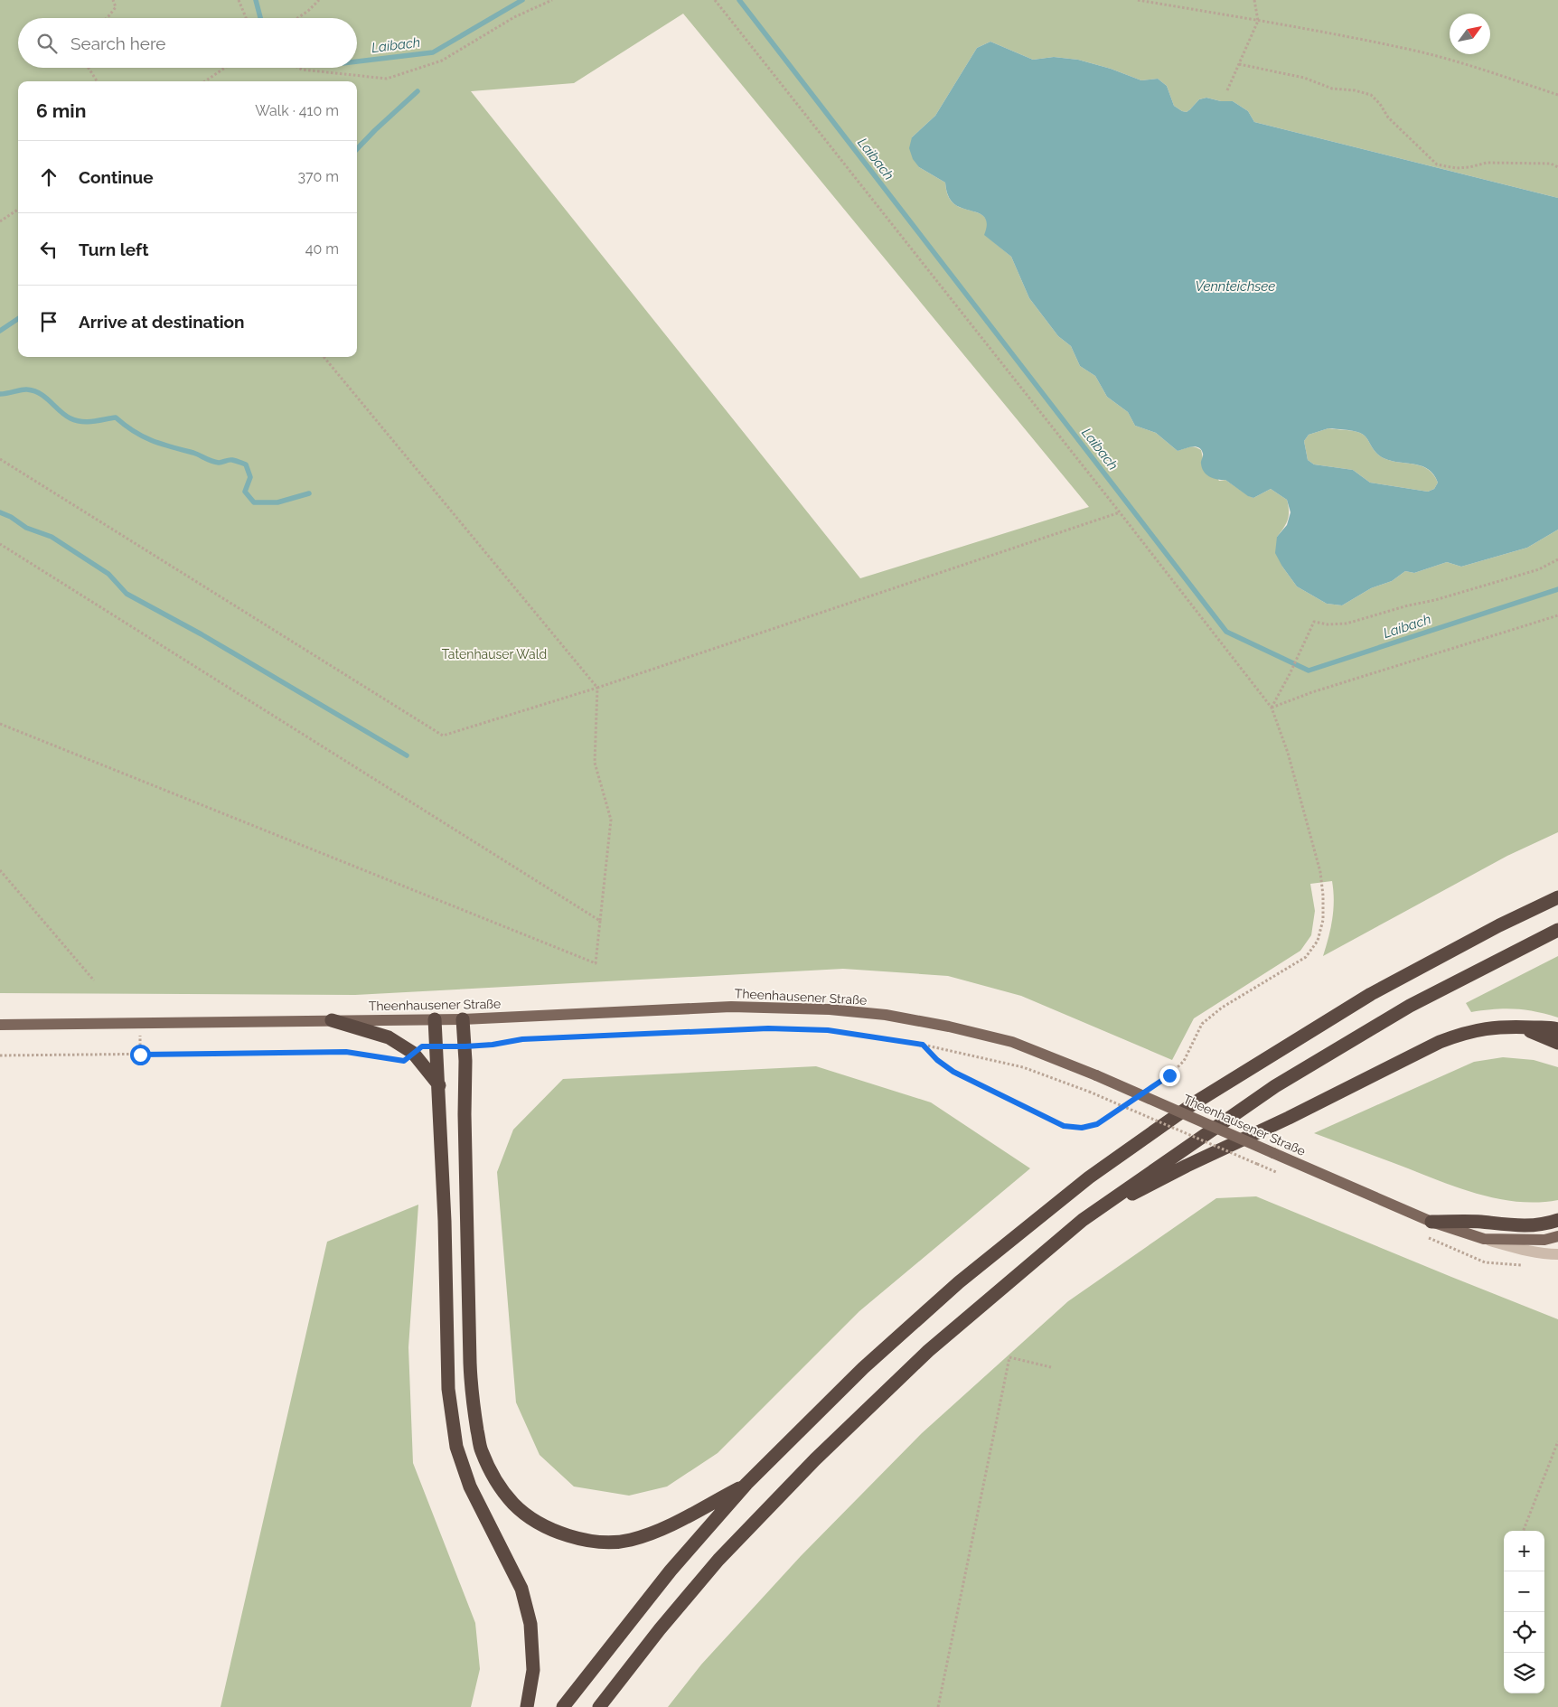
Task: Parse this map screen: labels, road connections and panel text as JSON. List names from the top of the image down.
{
  "streets": {
    "main road": ["Theenhausener Straße"]
  },
  "water": ["Laibach", "Vennteichsee"],
  "parks": ["Tatenhauser Wald"],
  "north": "top right",
  "page": {
    "search": "Search here",
    "heading": ["6 min", "Walk · 410 m"],
    "list": [
      ["Continue", "370 m"],
      ["Turn left", "40 m"],
      "Arrive at destination"
    ],
    "map_buttons": ["+", "−"]
  }
}
